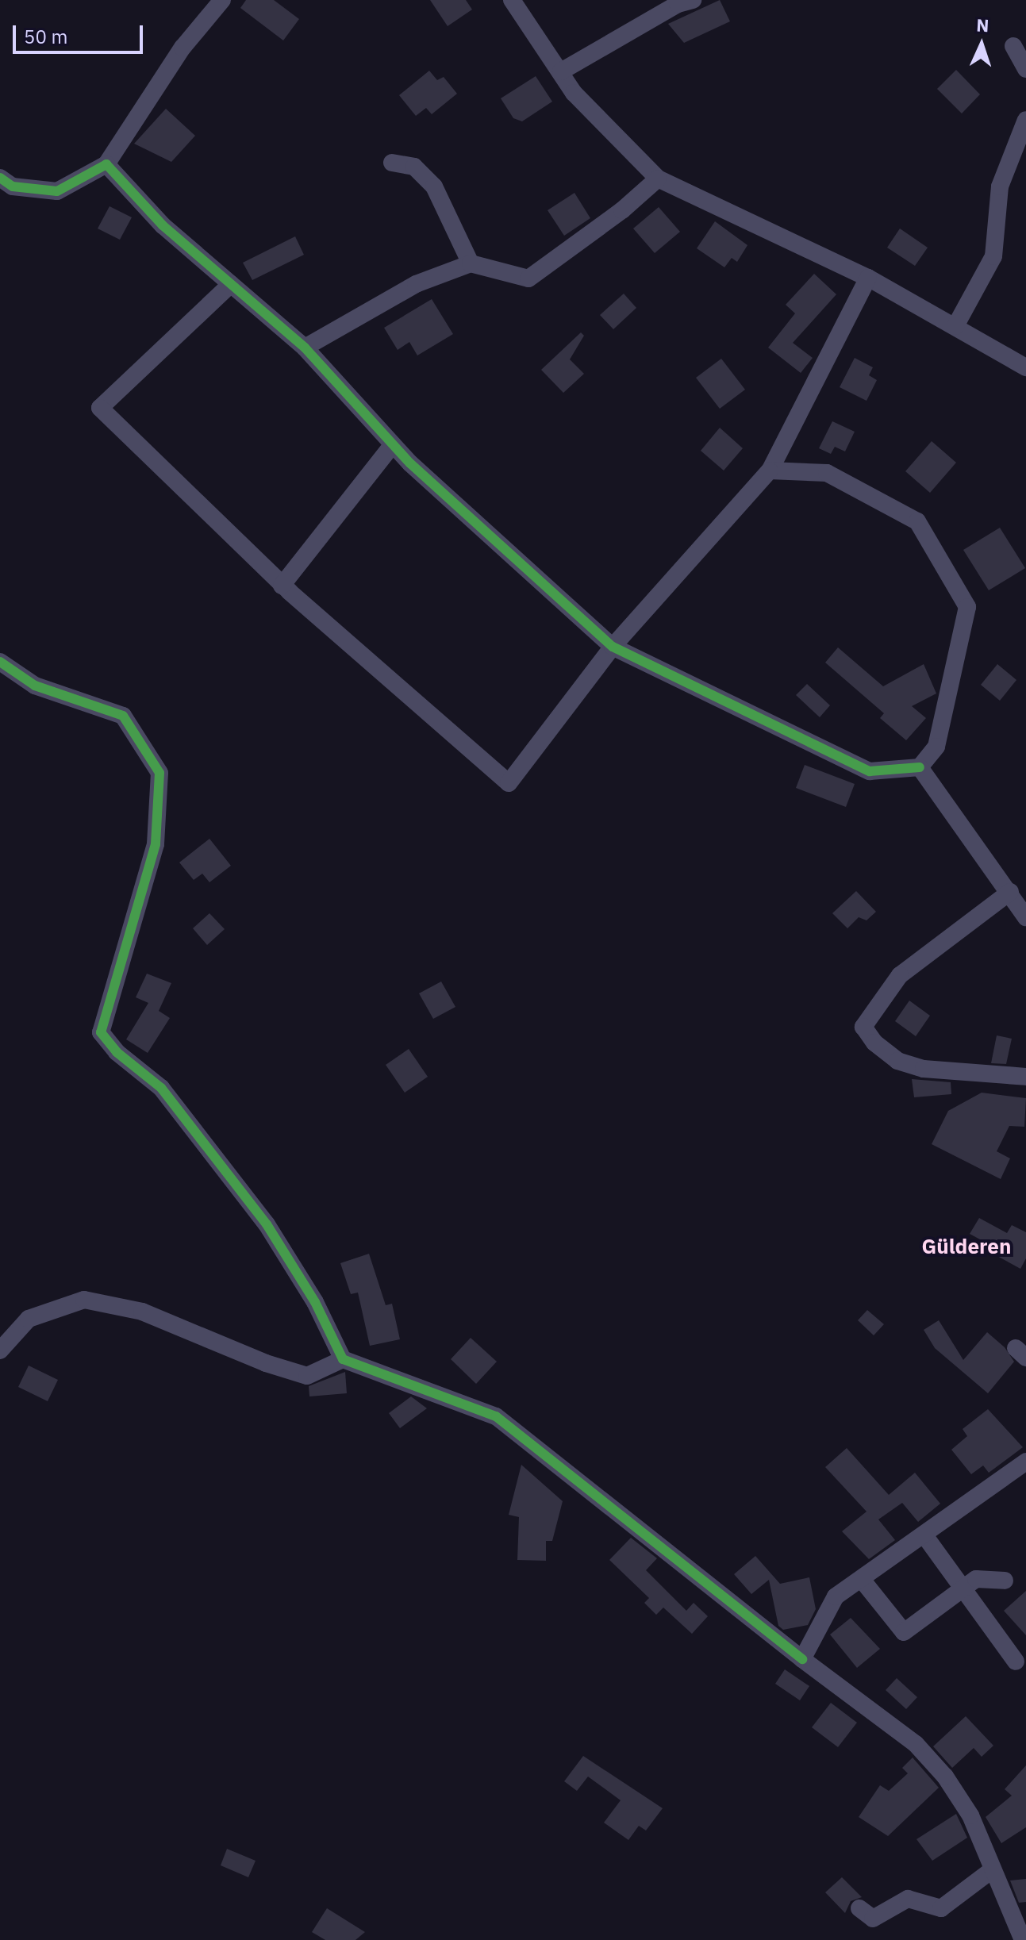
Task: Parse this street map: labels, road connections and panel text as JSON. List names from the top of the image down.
{
  "districts": ["Gülderen"],
  "scale_bar": "50 m",
  "north": "top"
}
